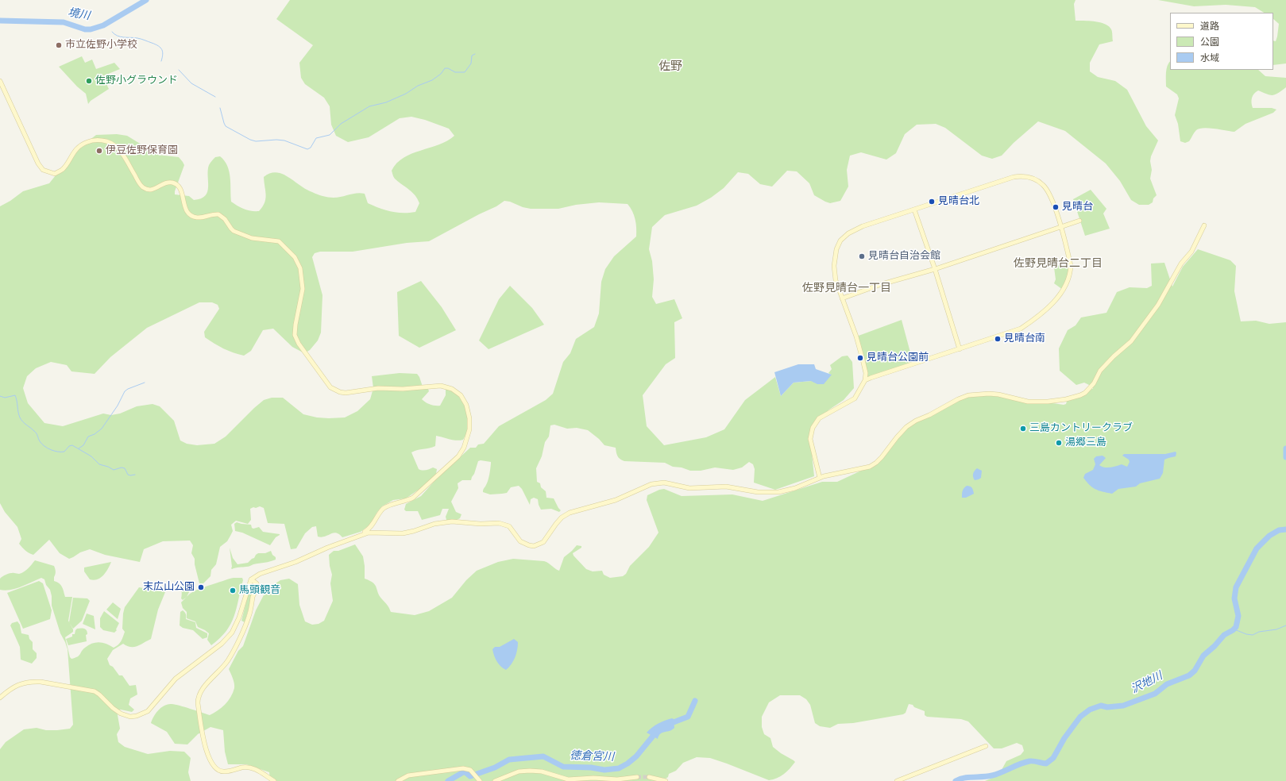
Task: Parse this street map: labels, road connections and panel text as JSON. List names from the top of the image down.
{
  "districts": ["佐野", "佐野見晴台二丁目", "佐野見晴台一丁目"],
  "water": ["境川", "沢地川", "徳倉宮川"],
  "places": [
    "市立佐野小学校",
    "佐野小グラウンド",
    "伊豆佐野保育園",
    "見晴台北",
    "見晴台",
    "見晴台自治会館",
    "見晴台南",
    "見晴台公園前",
    "三島カントリークラブ",
    "湯郷三島",
    "末広山公園",
    "馬頭観音"
  ],
  "legend": ["道路", "公園", "水域"]
}
